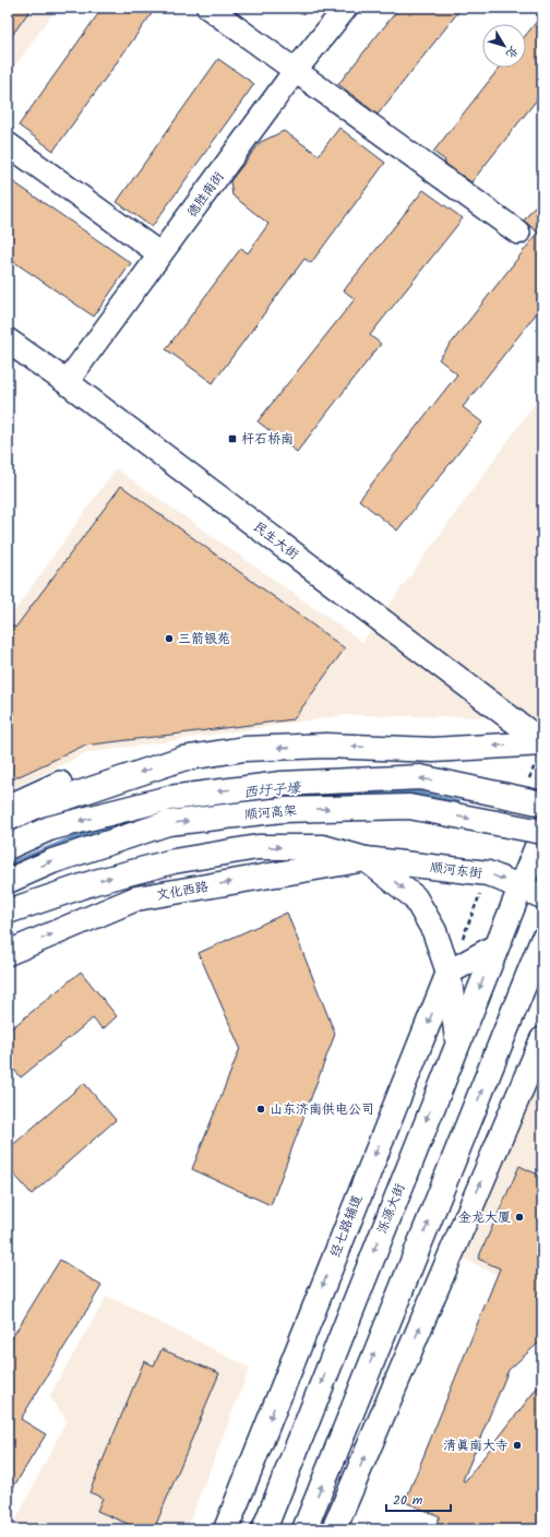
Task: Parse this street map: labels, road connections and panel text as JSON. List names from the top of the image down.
{
  "streets": {
    "main road": [
      "民生大街",
      "顺河高架",
      "顺河东街",
      "文化西路",
      "泺源大街",
      "经七路辅道"
    ],
    "street": ["德胜南街"]
  },
  "crossings": [
    ["德胜南街", "民生大街"],
    ["顺河高架", "泺源大街"],
    ["顺河东街", "文化西路"],
    ["顺河东街", "泺源大街"]
  ],
  "water": ["西圩子壕"],
  "places": {
    "transit": ["杆石桥南"],
    "other": [
      "三箭银苑",
      "山东济南供电公司",
      "金龙大厦",
      "清真南大寺"
    ]
  },
  "scale_bar": "20 m",
  "north": "bottom right"
}
